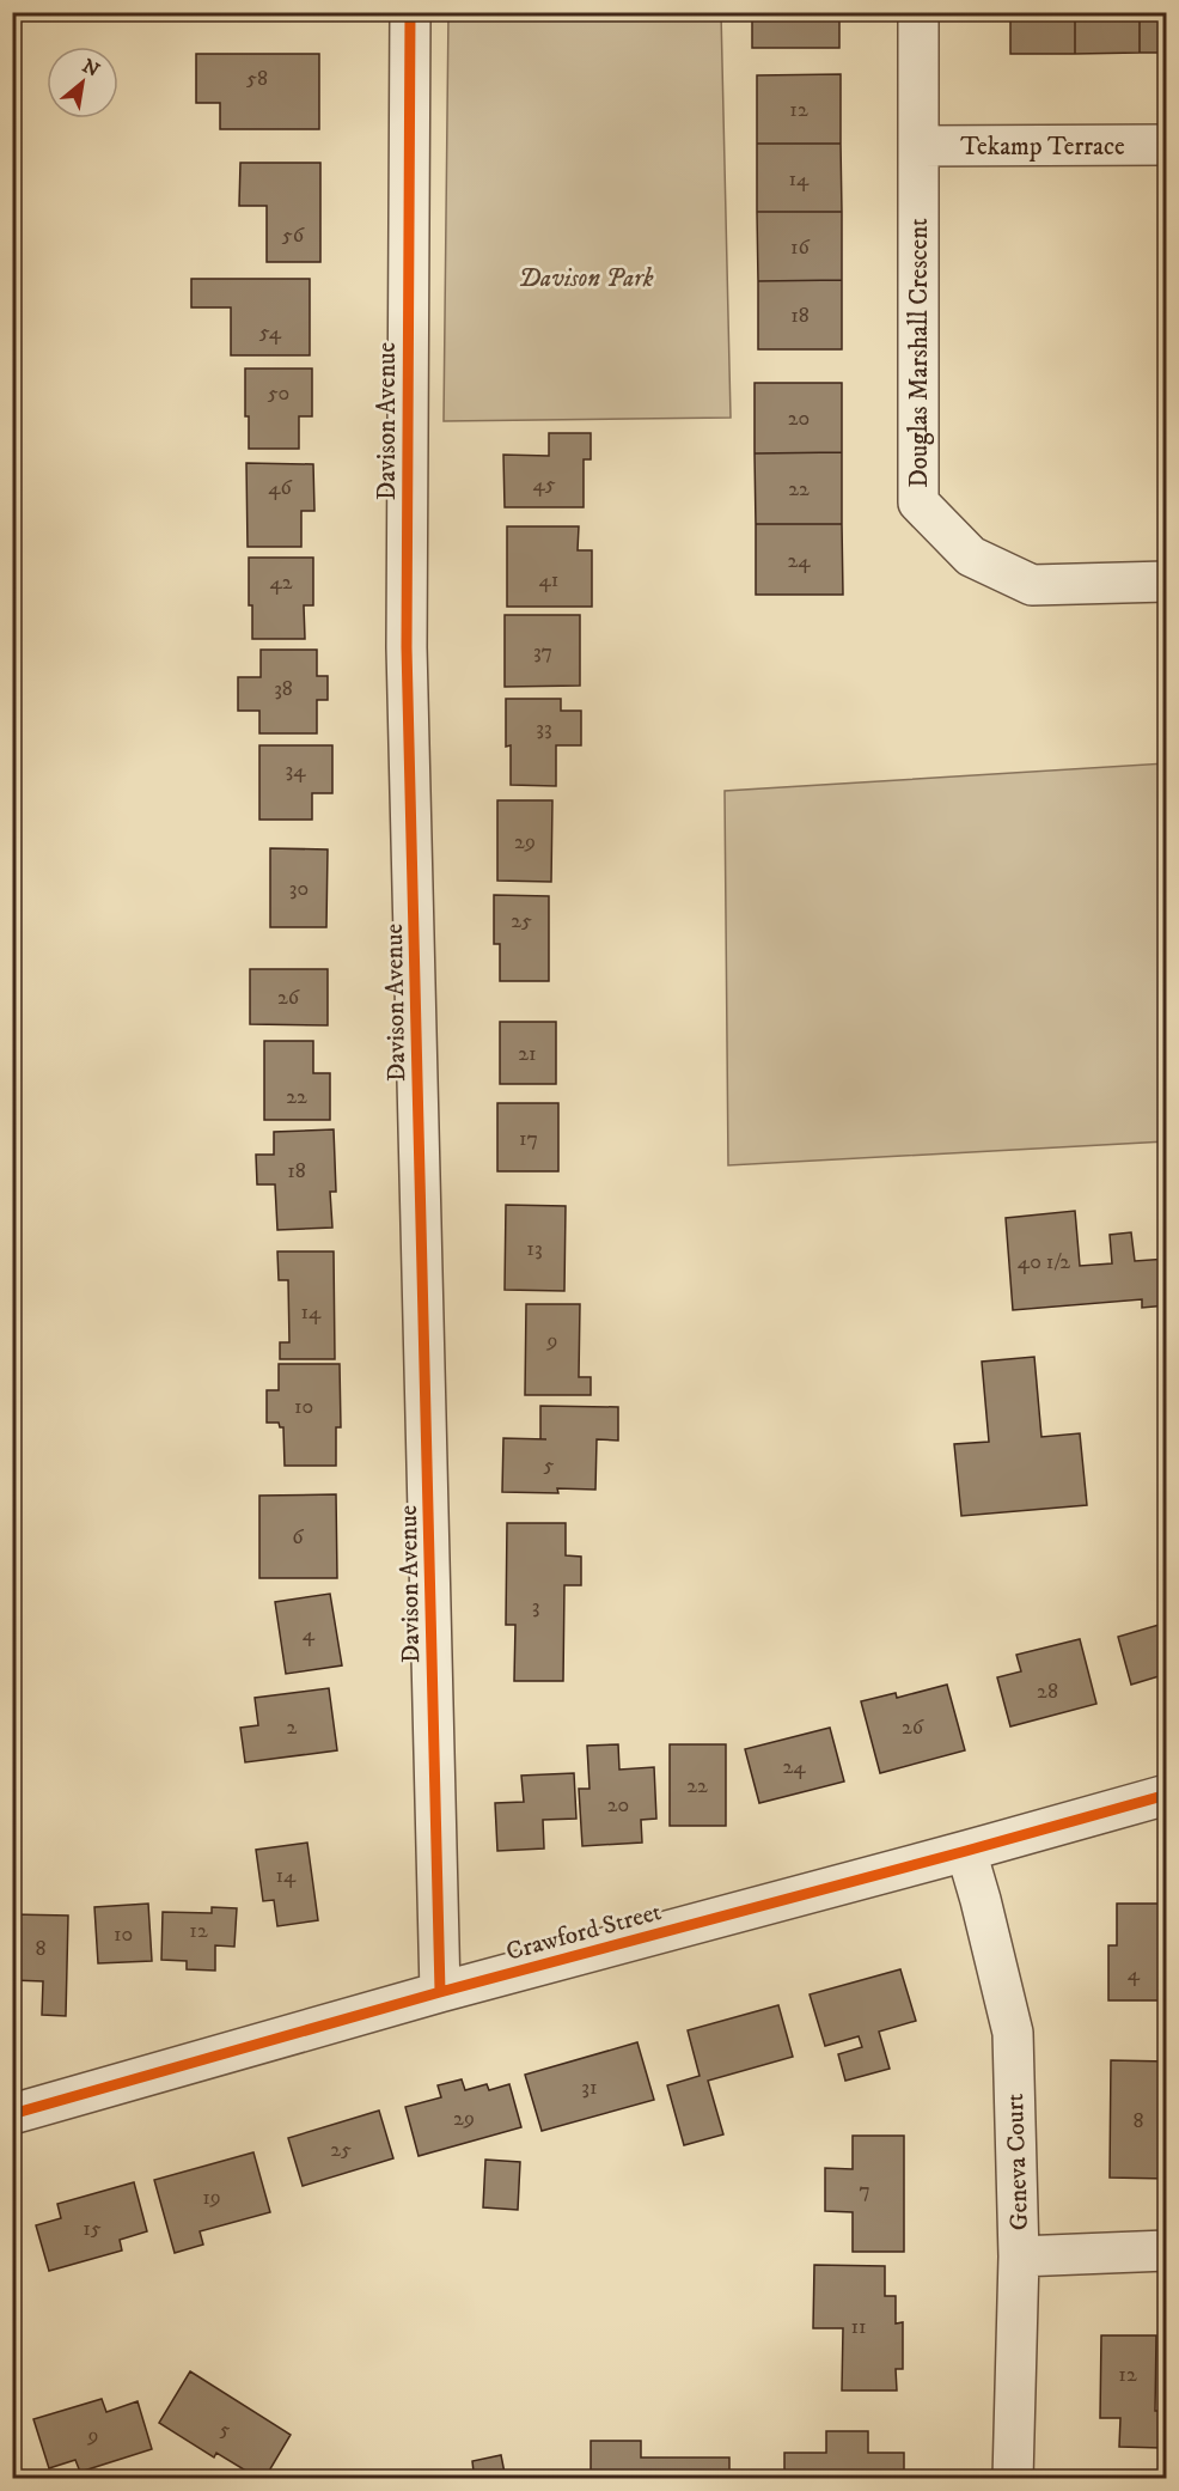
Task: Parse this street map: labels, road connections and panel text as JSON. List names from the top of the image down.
{
  "streets": {
    "street": [
      "Tekamp Terrace",
      "Douglas Marshall Crescent",
      "Davison Avenue",
      "Crawford Street",
      "Geneva Court"
    ]
  },
  "crossings": [
    ["Tekamp Terrace", "Douglas Marshall Crescent"],
    ["Davison Avenue", "Crawford Street"],
    ["Crawford Street", "Geneva Court"]
  ],
  "parks": ["Davison Park"],
  "house_numbers": [
    "58",
    "12",
    "14",
    "56",
    "16",
    "18",
    "54",
    "50",
    "20",
    "45",
    "46",
    "22",
    "24",
    "41",
    "42",
    "37",
    "38",
    "33",
    "34",
    "29",
    "30",
    "25",
    "26",
    "21",
    "22",
    "17",
    "18",
    "13",
    "40 1/2",
    "14",
    "9",
    "10",
    "5",
    "6",
    "3",
    "4",
    "28",
    "2",
    "26",
    "24",
    "22",
    "20",
    "14",
    "12",
    "10",
    "8",
    "4",
    "31",
    "29",
    "8",
    "25",
    "7",
    "19",
    "15",
    "11",
    "12",
    "5",
    "9"
  ],
  "north": "top right"
}
